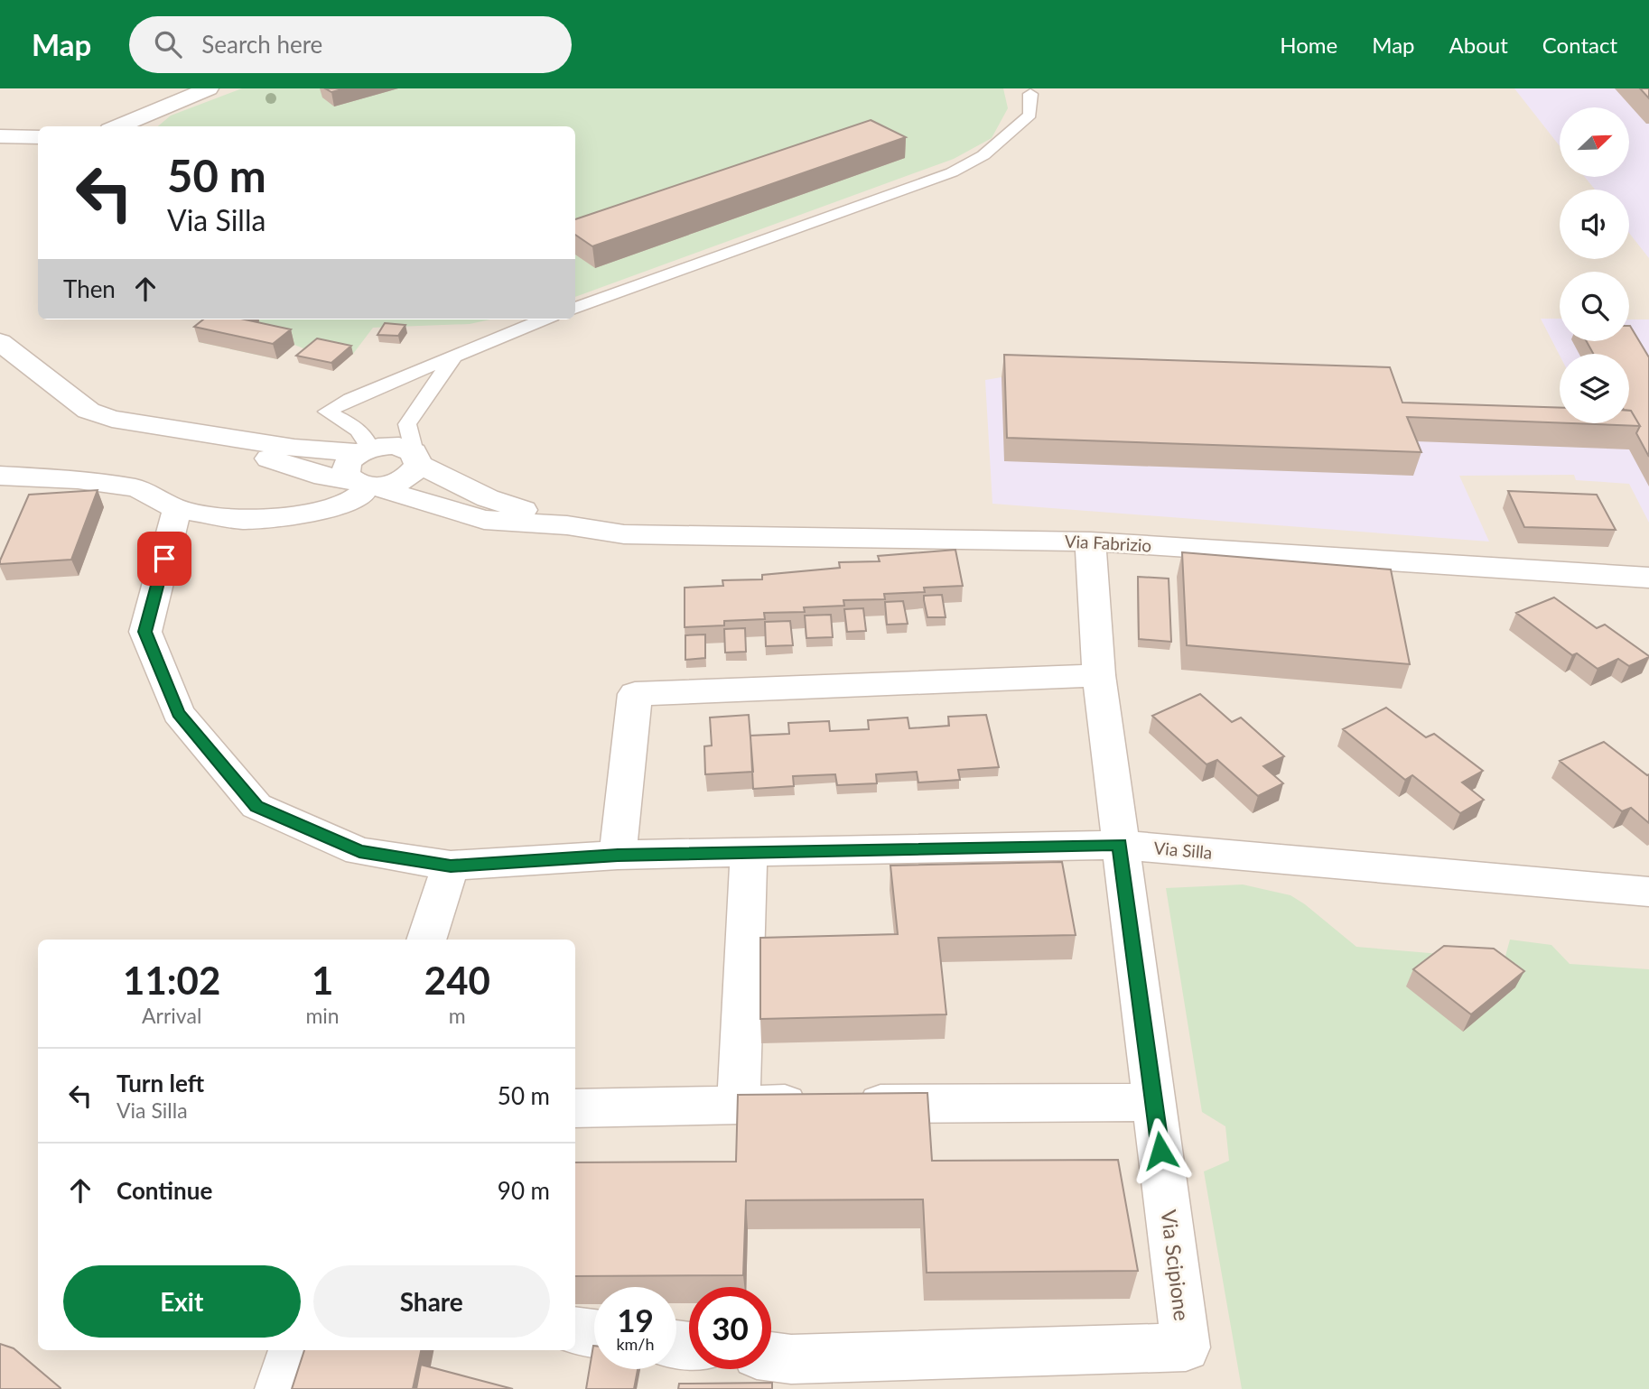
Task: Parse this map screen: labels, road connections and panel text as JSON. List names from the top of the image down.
{
  "streets": {
    "street": ["Via Fabrizio", "Via Silla", "Via Scipione"]
  },
  "crossings": [
    ["Via Fabrizio", "Via Scipione"],
    ["Via Silla", "Via Scipione"]
  ],
  "north": "top right",
  "page": {
    "header": "Map",
    "search": "Search here",
    "nav": [
      "Home",
      "Map",
      "About",
      "Contact"
    ],
    "turn": ["50 m", "Via Silla"],
    "then": "Then",
    "eta": [
      "11:02",
      "Arrival",
      "1",
      "min",
      "240",
      "m"
    ],
    "list": [
      {
        "name": "Turn left",
        "note": "Via Silla",
        "value": "50 m"
      },
      {
        "name": "Continue",
        "value": "90 m"
      }
    ],
    "buttons": ["Exit", "Share"],
    "speed": "19 km/h",
    "limit": "30"
  }
}
